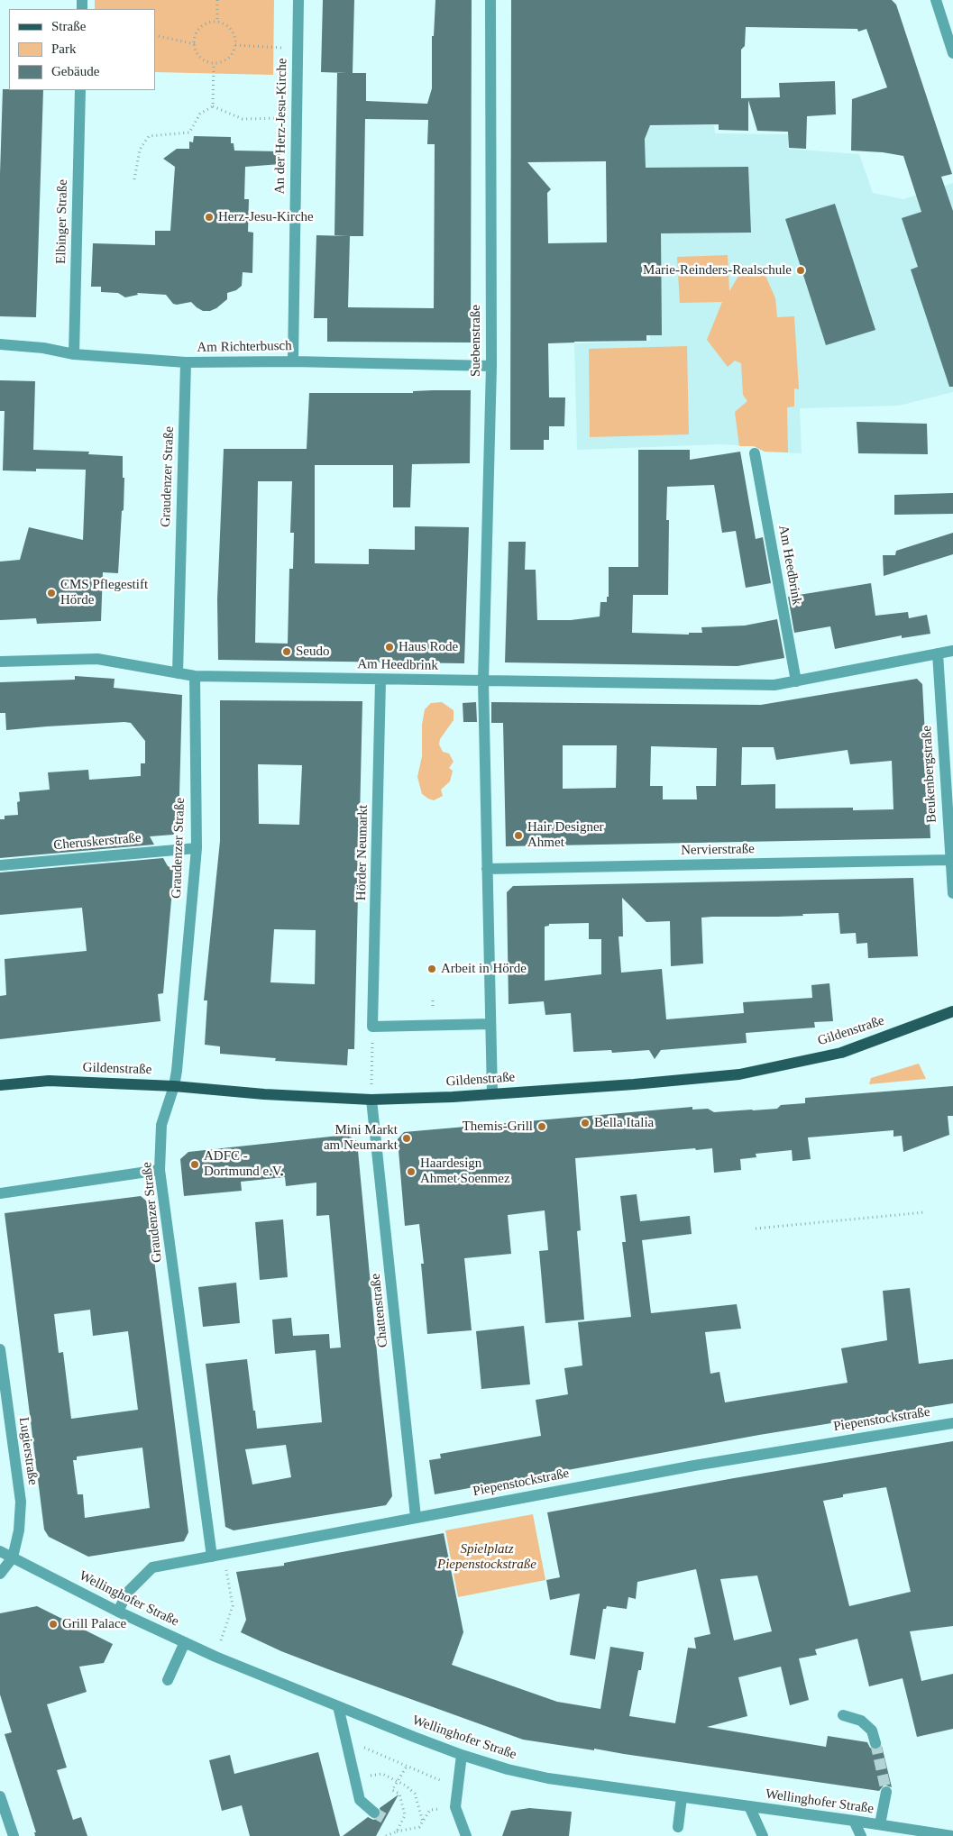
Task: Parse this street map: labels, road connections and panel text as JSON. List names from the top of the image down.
{
  "streets": {
    "main road": ["Gildenstraße"],
    "street": [
      "An der Herz-Jesu-Kirche",
      "Elbinger Straße",
      "Suebenstraße",
      "Am Richterbusch",
      "Graudenzer Straße",
      "Am Heedbrink",
      "Beukenbergstraße",
      "Cheruskerstraße",
      "Nervierstraße",
      "Hörder Neumarkt",
      "Chattenstraße",
      "Piepenstockstraße",
      "Lugierstraße",
      "Wellinghofer Straße"
    ]
  },
  "crossings": [
    ["An der Herz-Jesu-Kirche", "Am Richterbusch"],
    ["Elbinger Straße", "Am Richterbusch"],
    ["Suebenstraße", "Am Richterbusch"],
    ["Suebenstraße", "Am Heedbrink"],
    ["Am Richterbusch", "Graudenzer Straße"],
    ["Graudenzer Straße", "Am Heedbrink"],
    ["Graudenzer Straße", "Cheruskerstraße"],
    ["Graudenzer Straße", "Gildenstraße"],
    ["Graudenzer Straße", "Piepenstockstraße"],
    ["Am Heedbrink", "Beukenbergstraße"],
    ["Am Heedbrink", "Hörder Neumarkt"],
    ["Beukenbergstraße", "Nervierstraße"],
    ["Gildenstraße", "Chattenstraße"],
    ["Chattenstraße", "Piepenstockstraße"],
    ["Piepenstockstraße", "Wellinghofer Straße"],
    ["Lugierstraße", "Wellinghofer Straße"]
  ],
  "parks": ["Spielplatz Piepenstockstraße"],
  "places": [
    "Herz-Jesu-Kirche",
    "Marie-Reinders-Realschule",
    "CMS Pflegestift Hörde",
    "Haus Rode",
    "Seudo",
    "Hair Designer Ahmet",
    "Arbeit in Hörde",
    "Bella Italia",
    "Themis-Grill",
    "Mini Markt am Neumarkt",
    "ADFC - Dortmund e.V.",
    "Haardesign Ahmet Soenmez",
    "Grill Palace"
  ],
  "legend": ["Straße", "Park", "Gebäude"]
}
